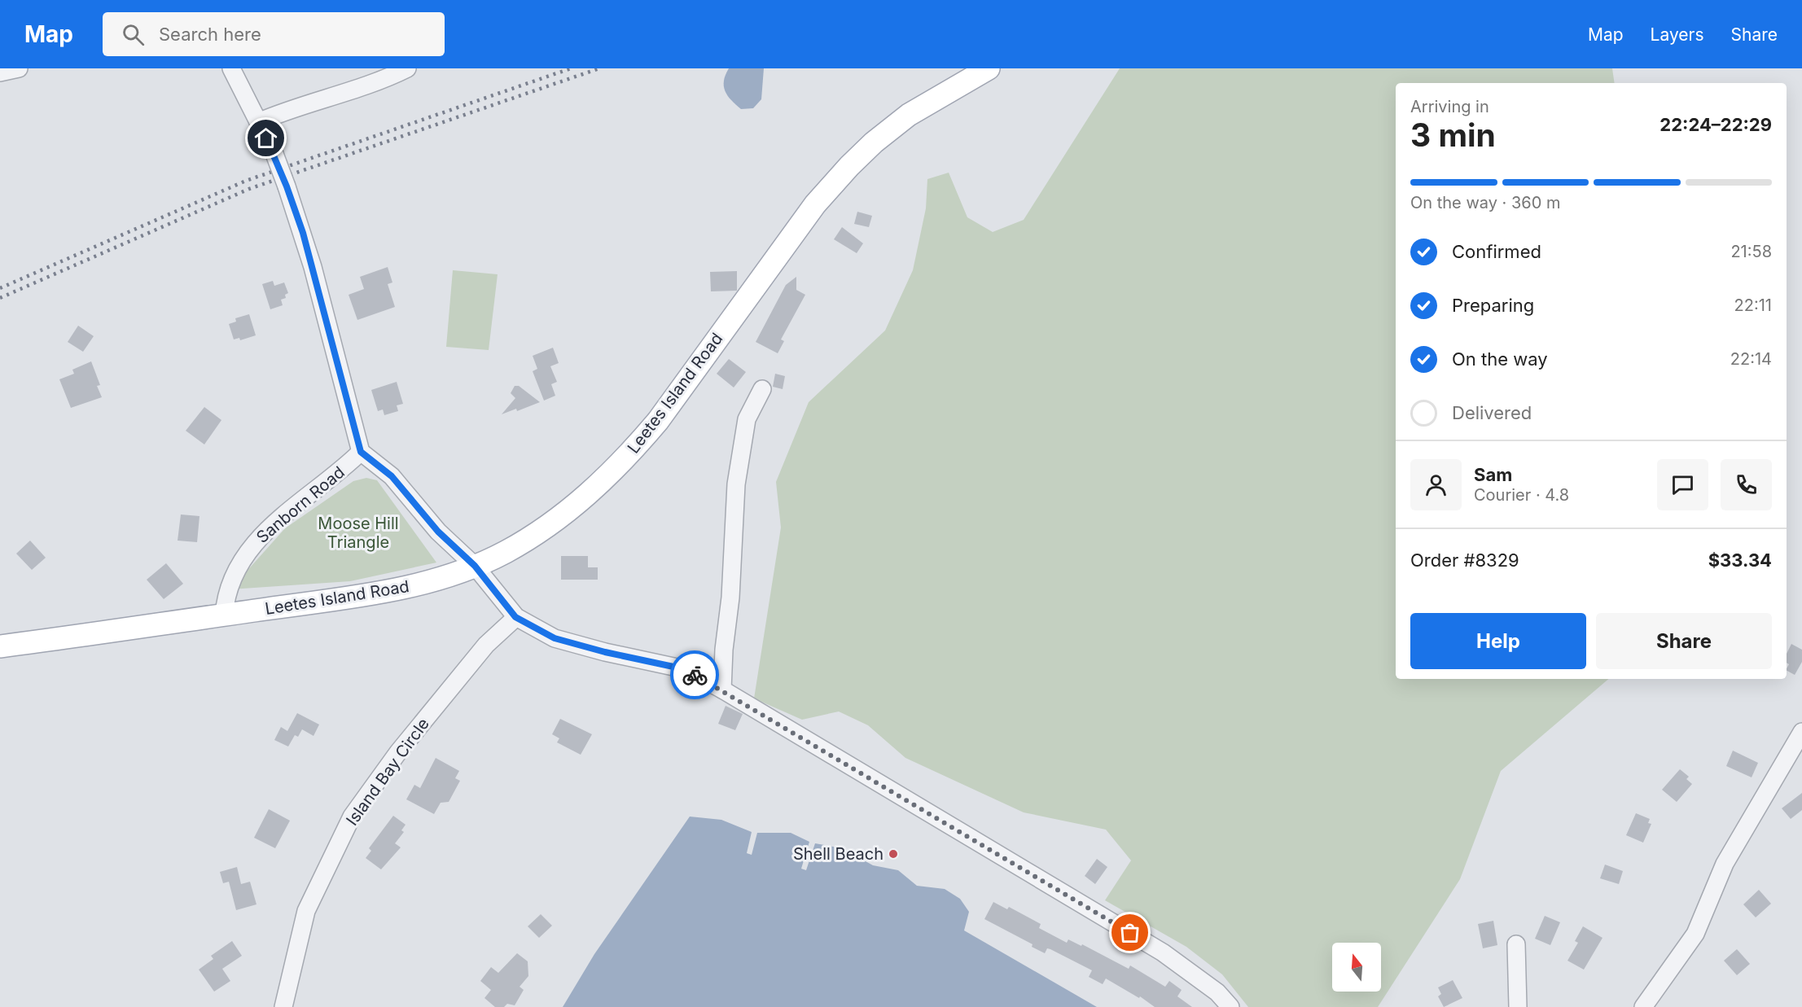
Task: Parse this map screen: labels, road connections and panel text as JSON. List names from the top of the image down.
{
  "streets": {
    "main road": ["Leetes Island Road"],
    "street": ["Sanborn Road", "Island Bay Circle"]
  },
  "crossings": [
    ["Leetes Island Road", "Sanborn Road"]
  ],
  "parks": ["Moose Hill Triangle"],
  "places": ["Shell Beach"],
  "north": "top",
  "page": {
    "header": "Map",
    "search": "Search here",
    "nav": ["Map", "Layers", "Share"],
    "heading": ["3 min", "Arriving in", "22:24–22:29"],
    "panel": [
      "Sam",
      "Courier · 4.8",
      "Order #8329",
      "$33.34"
    ],
    "bar": "On the way · 360 m",
    "list": [
      ["Confirmed", "21:58"],
      ["Preparing", "22:11"],
      ["On the way", "22:14"],
      "Delivered"
    ],
    "buttons": ["Help", "Share"]
  }
}
